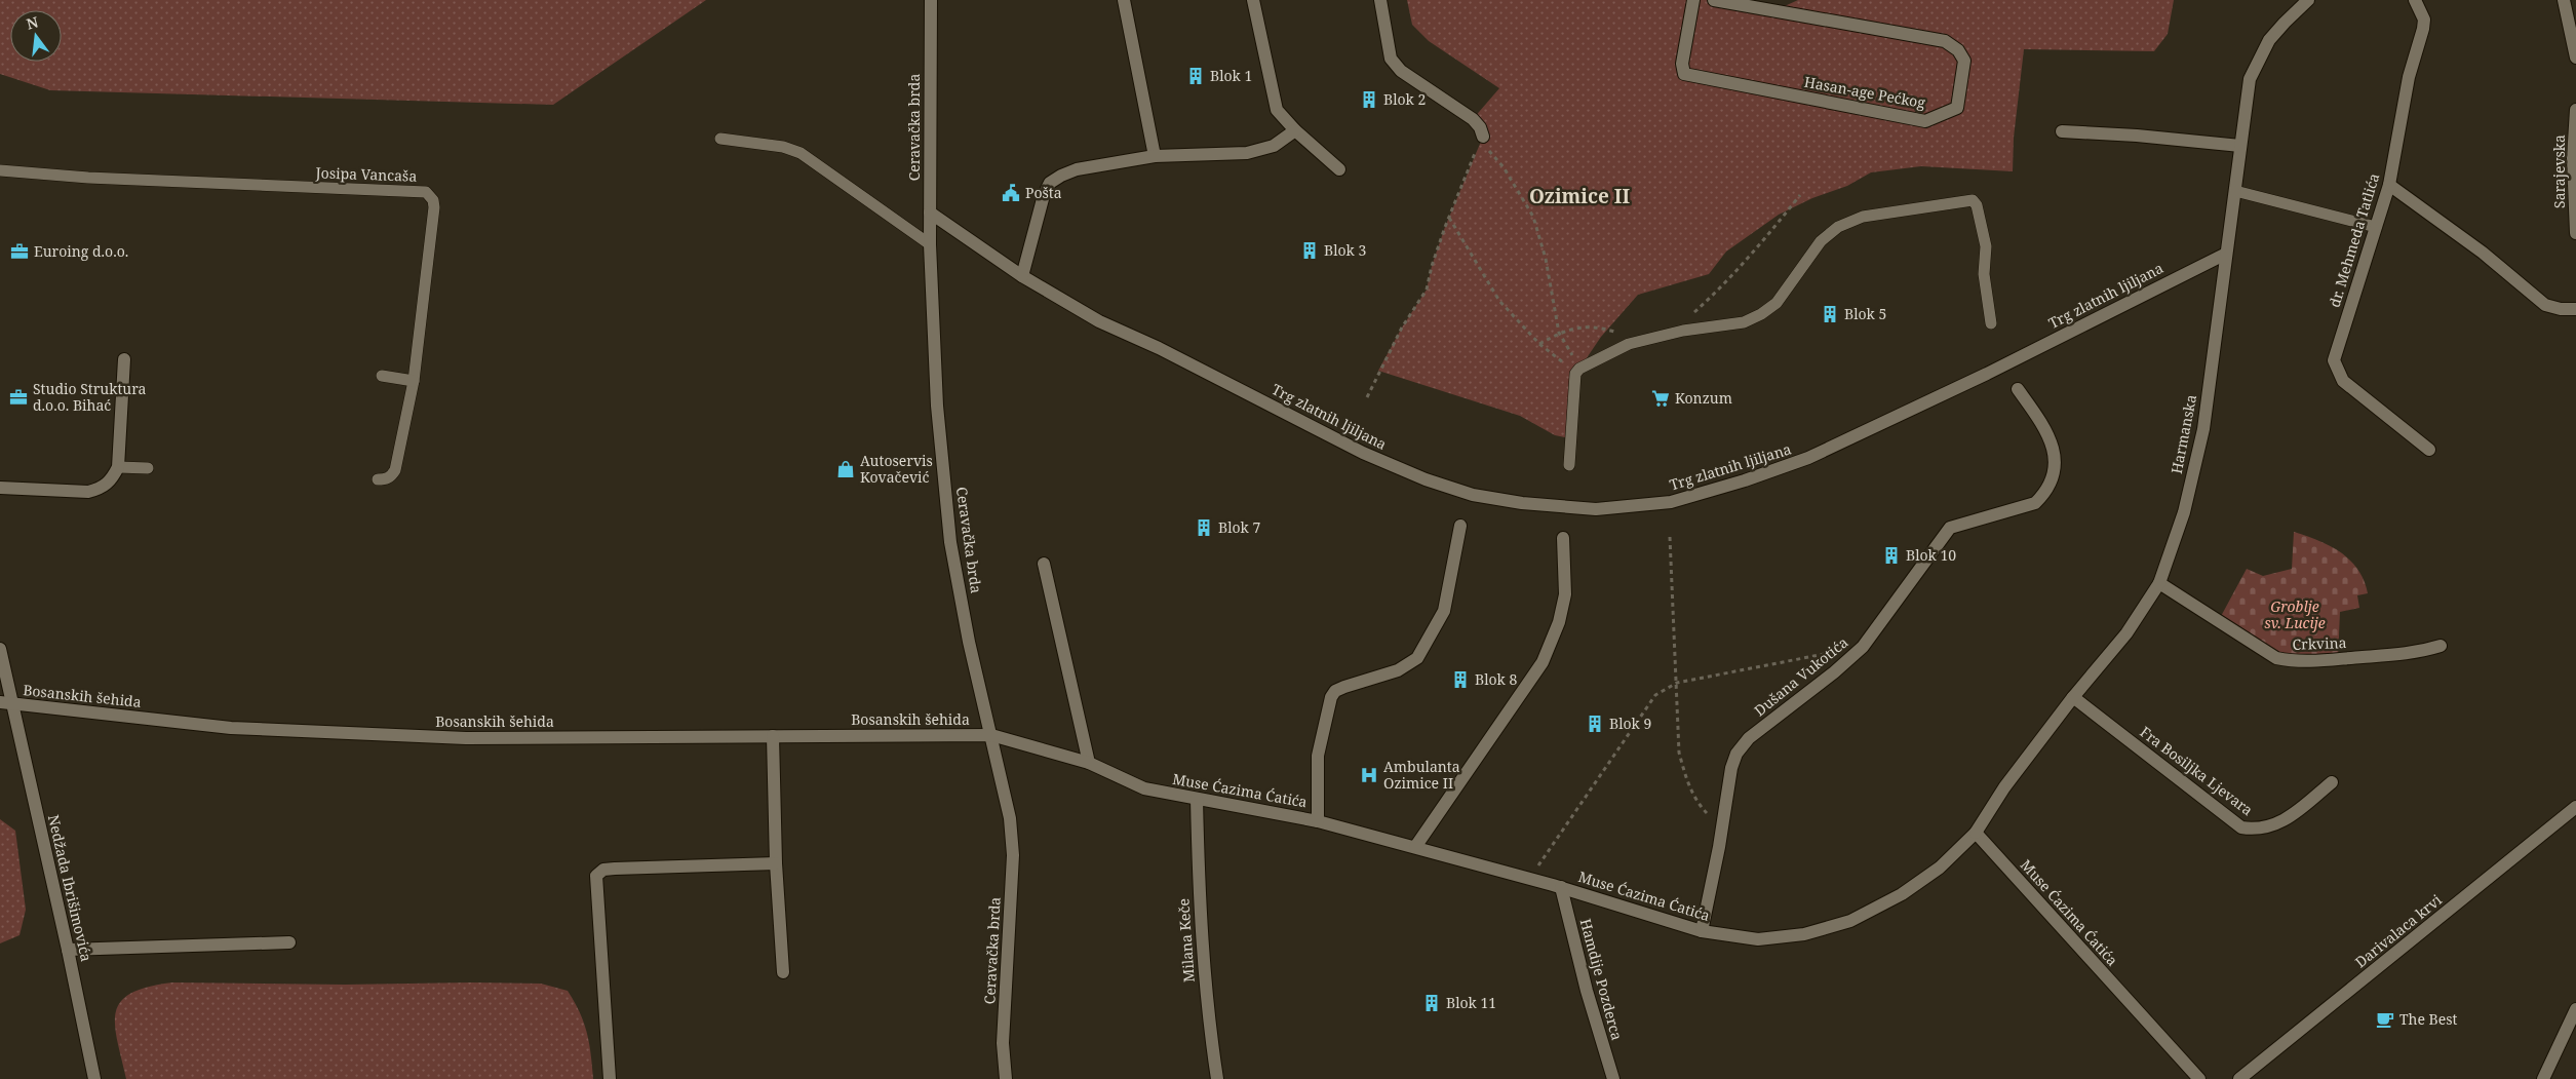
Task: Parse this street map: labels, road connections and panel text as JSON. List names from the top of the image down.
{
  "streets": {
    "street": [
      "Hasan-age Pećkog",
      "Ceravačka brda",
      "Sarajevska",
      "dr. Mehmeda Tatlića",
      "Trg zlatnih ljiljana",
      "Harmanska",
      "Crkvina",
      "Dušana Vukotića",
      "Bosanskih šehida",
      "Fra Bosiljka Ljevara",
      "Muse Ćazima Ćatića",
      "Nedžada Ibrišimovića",
      "Darivalaca krvi",
      "Milana Keče",
      "Hamdije Pozderca"
    ],
    "lane": ["Josipa Vancaša"]
  },
  "crossings": [
    ["Ceravačka brda", "Trg zlatnih ljiljana"],
    ["Ceravačka brda", "Bosanskih šehida"],
    ["Ceravačka brda", "Muse Ćazima Ćatića"],
    ["Trg zlatnih ljiljana", "Harmanska"],
    ["Harmanska", "Crkvina"],
    ["Harmanska", "Fra Bosiljka Ljevara"],
    ["Harmanska", "Muse Ćazima Ćatića"],
    ["Dušana Vukotića", "Muse Ćazima Ćatića"],
    ["Bosanskih šehida", "Muse Ćazima Ćatića"],
    ["Bosanskih šehida", "Nedžada Ibrišimovića"],
    ["Muse Ćazima Ćatića", "Milana Keče"],
    ["Muse Ćazima Ćatića", "Hamdije Pozderca"]
  ],
  "districts": ["Ozimice II"],
  "parks": ["Groblje sv. Lucije"],
  "places": {
    "building": [
      "Blok 1",
      "Blok 2",
      "Blok 3",
      "Blok 5",
      "Blok 7",
      "Blok 10",
      "Blok 8",
      "Blok 9",
      "Blok 11"
    ],
    "public building": ["Pošta"],
    "office": ["Euroing d.o.o.", "Studio Struktura d.o.o. Bihać"],
    "supermarket": ["Konzum"],
    "shop": ["Autoservis Kovačević"],
    "hospital": ["Ambulanta Ozimice II"],
    "cafe": ["The Best"]
  },
  "north": "top"
}
